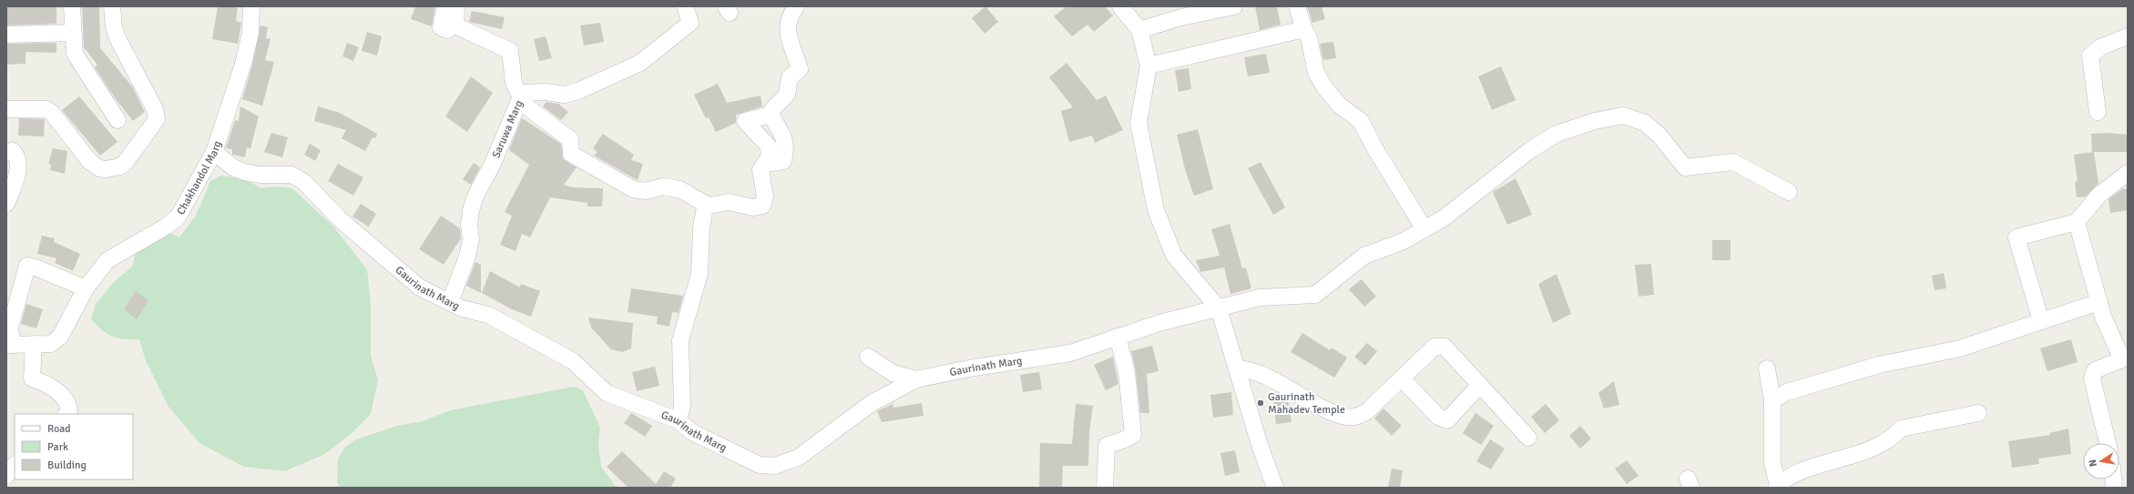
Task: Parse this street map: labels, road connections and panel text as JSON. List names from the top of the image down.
{
  "streets": {
    "street": ["Saruwa Marg", "Chakhandol Marg", "Gaurinath Marg"]
  },
  "crossings": [
    ["Saruwa Marg", "Gaurinath Marg"],
    ["Chakhandol Marg", "Gaurinath Marg"]
  ],
  "places": ["Gaurinath Mahadev Temple"],
  "legend": ["Road", "Park", "Building"],
  "north": "left"
}
